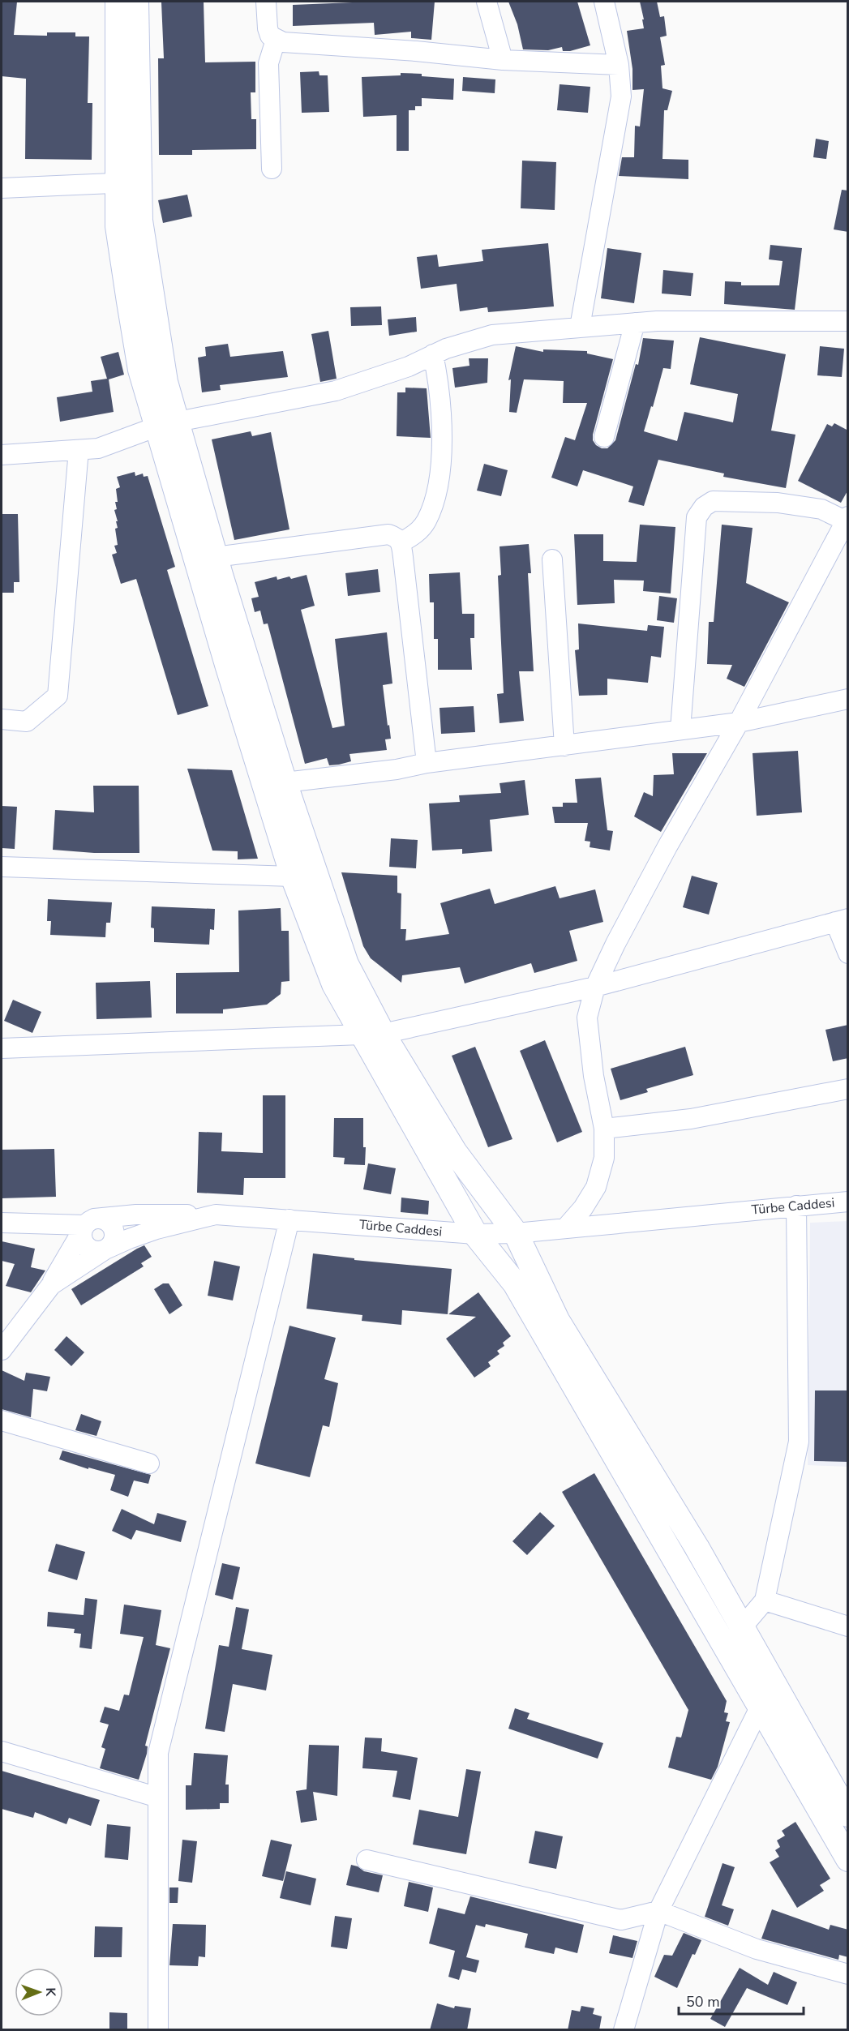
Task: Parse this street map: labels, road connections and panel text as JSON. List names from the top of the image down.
{
  "streets": {
    "street": ["Türbe Caddesi"]
  },
  "scale_bar": "50 m",
  "north": "right"
}
